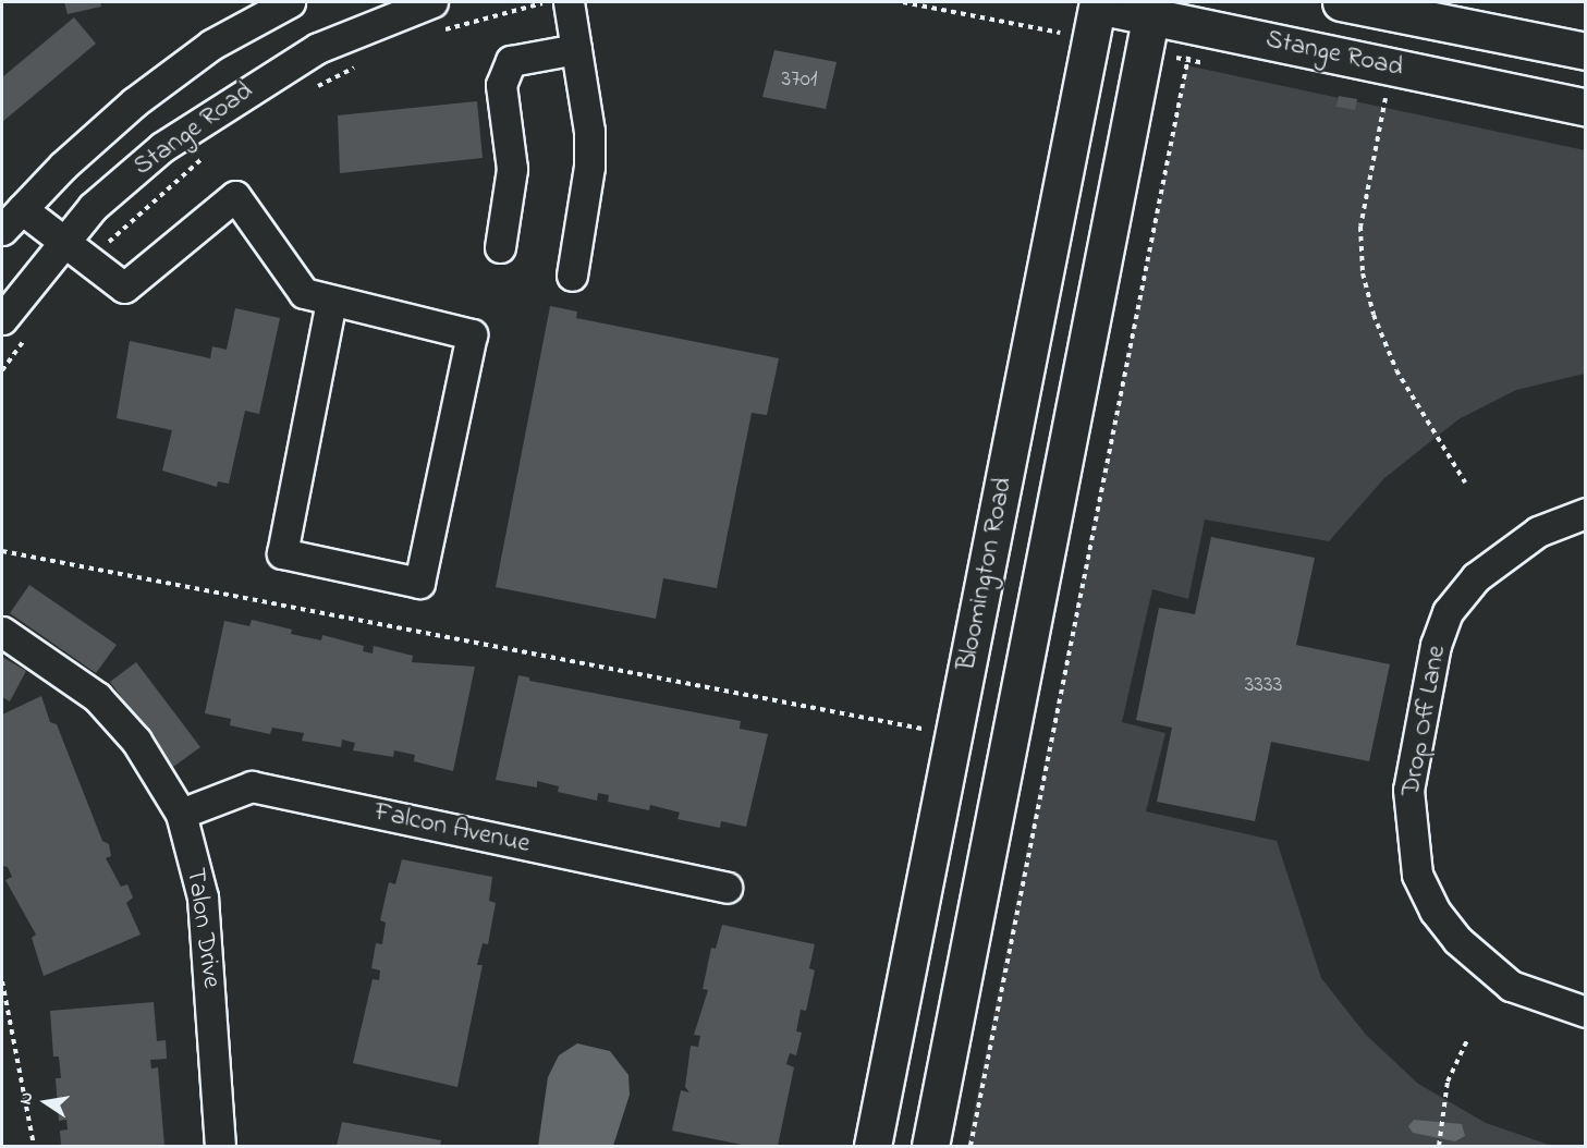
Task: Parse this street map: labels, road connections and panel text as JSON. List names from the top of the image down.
{
  "streets": {
    "main road": ["Stange Road", "Bloomington Road"],
    "street": ["Drop Off Lane", "Falcon Avenue", "Talon Drive"]
  },
  "crossings": [
    ["Stange Road", "Bloomington Road"],
    ["Falcon Avenue", "Talon Drive"]
  ],
  "house_numbers": ["3701", "3333"],
  "north": "left"
}
